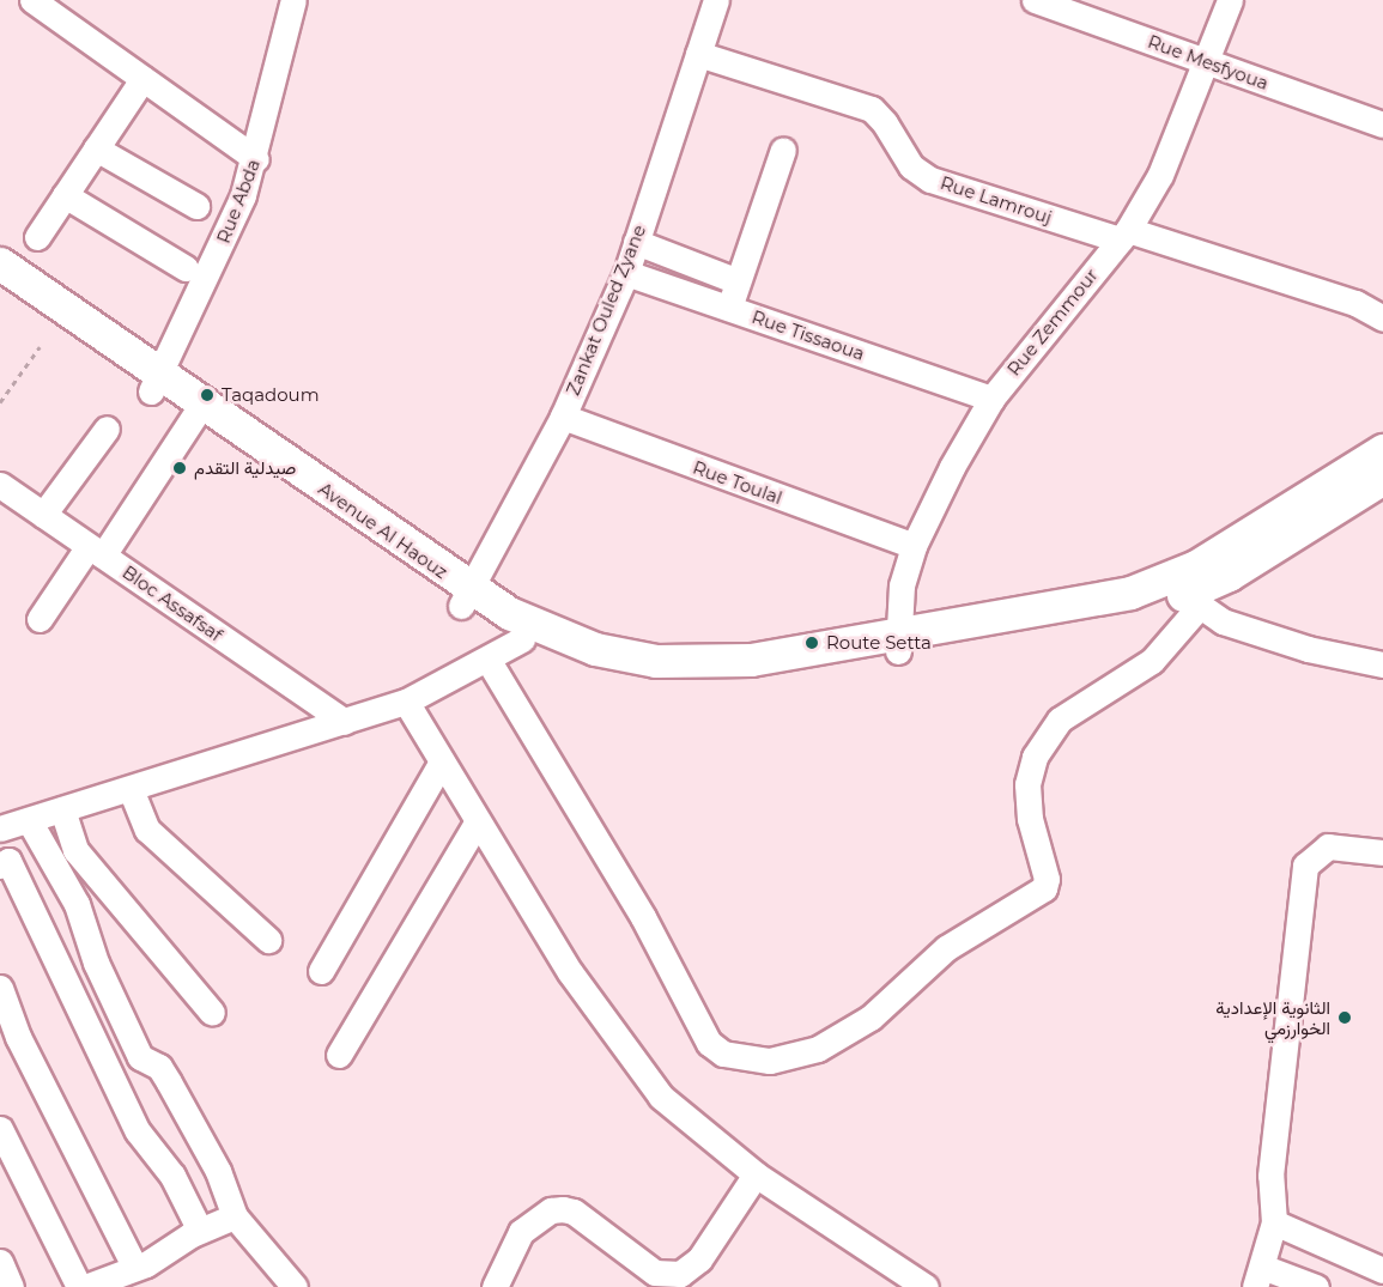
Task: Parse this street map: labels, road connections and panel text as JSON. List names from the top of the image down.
{
  "streets": {
    "main road": ["Avenue Al Haouz"],
    "street": [
      "Rue Mesfyoua",
      "Rue Lamrouj",
      "Rue Abda",
      "Zankat Ouled Zyane",
      "Rue Zemmour",
      "Rue Tissaoua",
      "Rue Toulal",
      "Bloc Assafsaf"
    ]
  },
  "crossings": [
    ["Rue Mesfyoua", "Rue Zemmour"],
    ["Rue Lamrouj", "Zankat Ouled Zyane"],
    ["Rue Lamrouj", "Rue Zemmour"],
    ["Rue Abda", "Avenue Al Haouz"],
    ["Zankat Ouled Zyane", "Rue Tissaoua"],
    ["Zankat Ouled Zyane", "Rue Toulal"],
    ["Zankat Ouled Zyane", "Avenue Al Haouz"],
    ["Rue Zemmour", "Rue Tissaoua"],
    ["Rue Zemmour", "Rue Toulal"]
  ],
  "places": [
    "Taqadoum",
    "صيدلية التقدم",
    "Route Setta",
    "الثانوية الإعدادية الخوارزمي"
  ]
}
